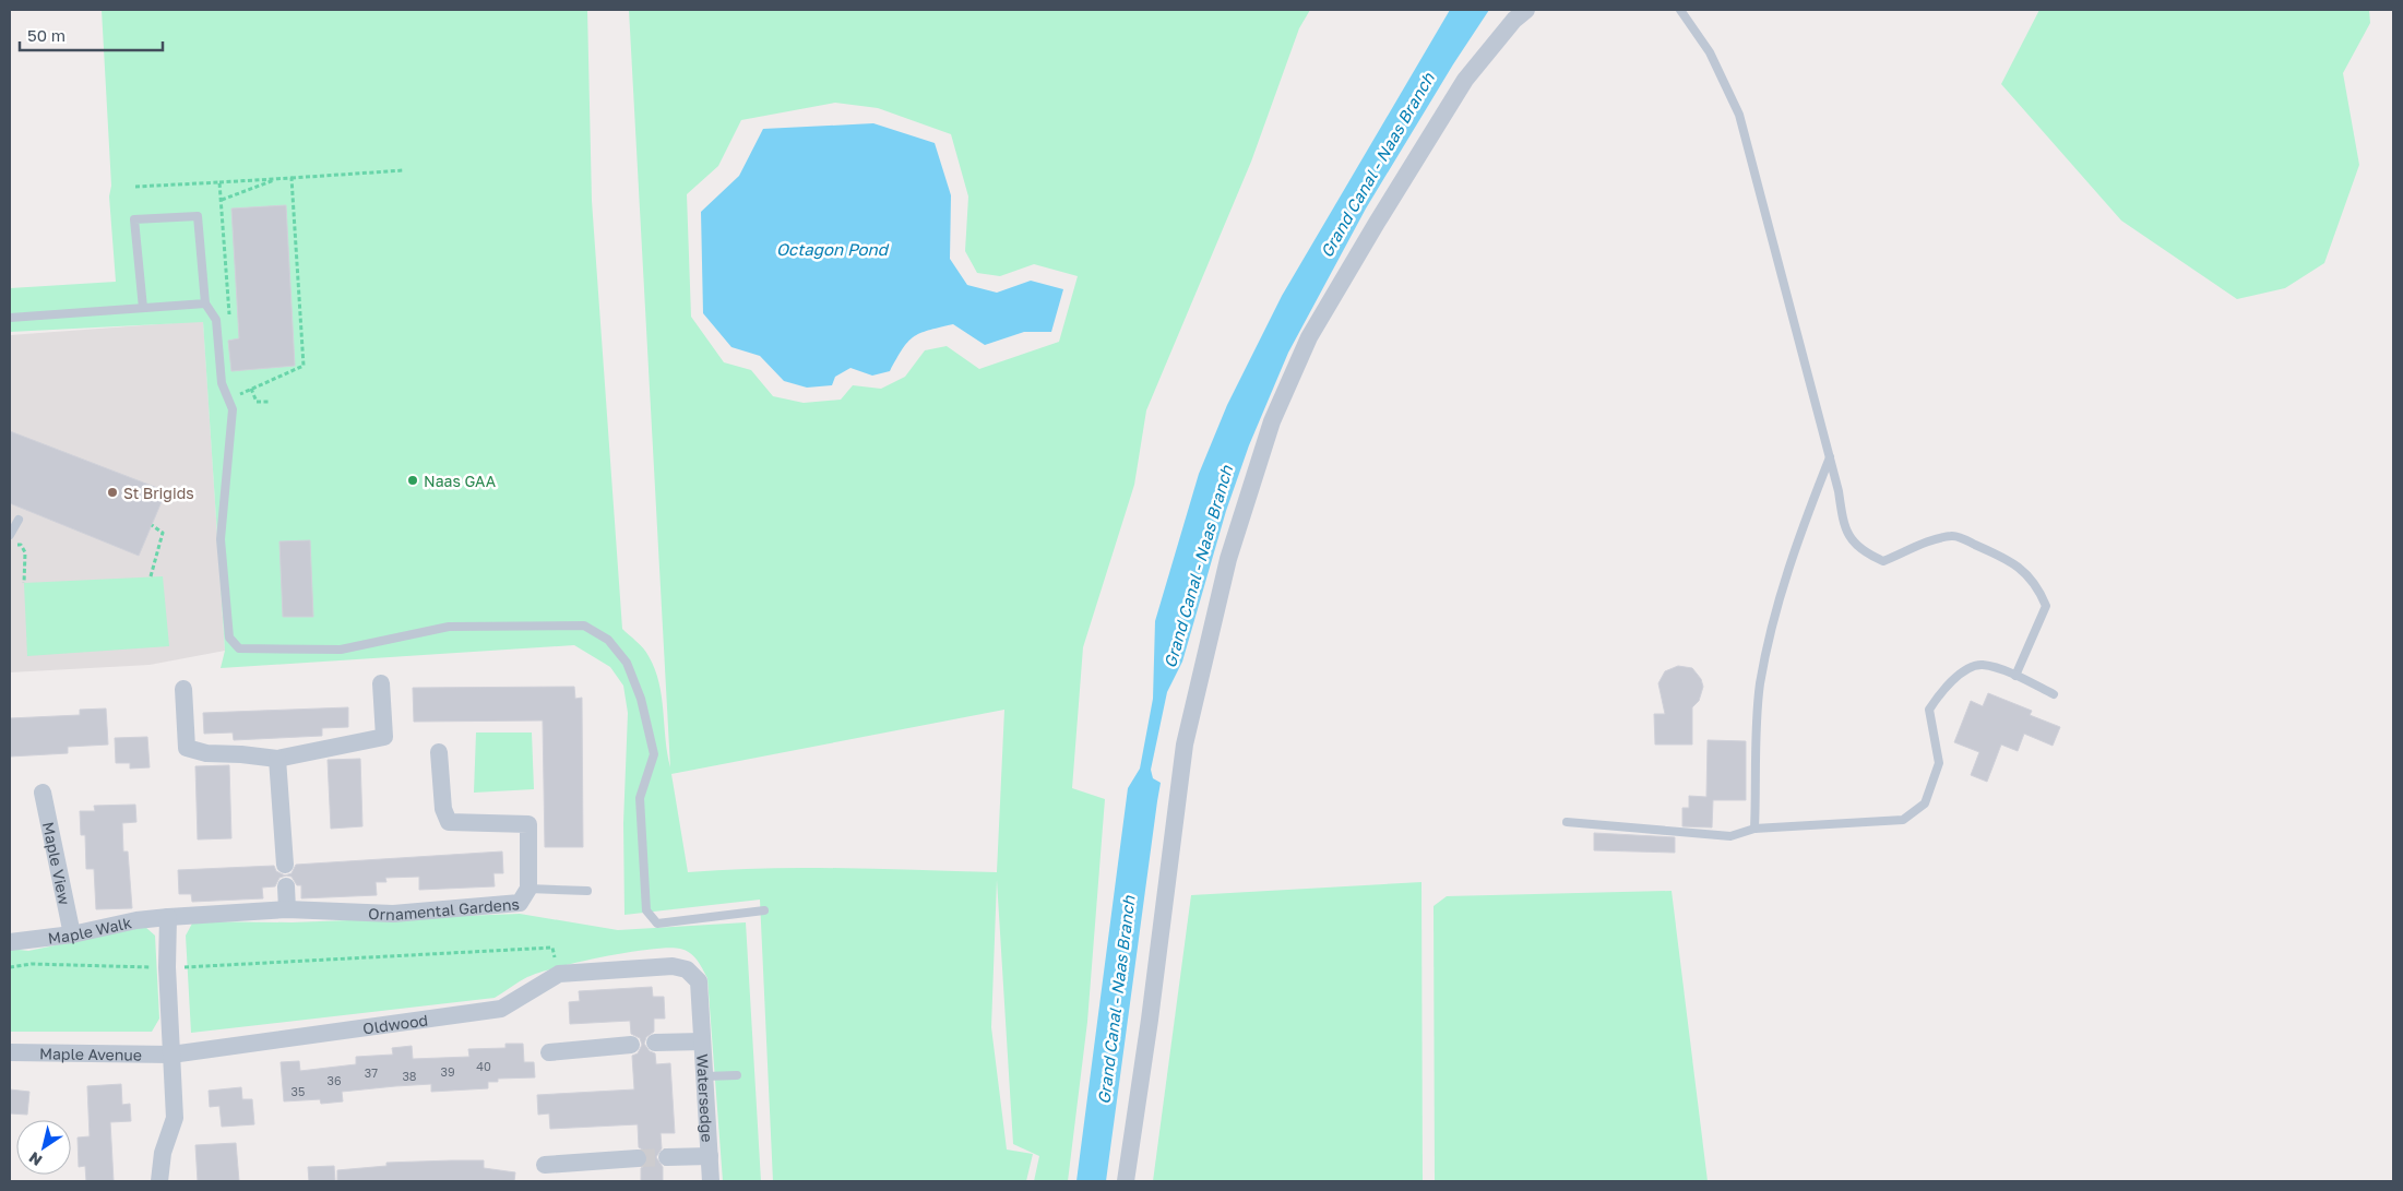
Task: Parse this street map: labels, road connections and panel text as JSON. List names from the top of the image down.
{
  "streets": {
    "street": [
      "Maple View",
      "Ornamental Gardens",
      "Maple Walk",
      "Oldwood",
      "Maple Avenue",
      "Watersedge"
    ]
  },
  "crossings": [
    ["Maple View", "Maple Walk"],
    ["Ornamental Gardens", "Maple Walk"],
    ["Oldwood", "Maple Avenue"],
    ["Oldwood", "Watersedge"]
  ],
  "water": ["Grand Canal - Naas Branch", "Octagon Pond"],
  "places": ["Naas GAA", "St Brigids"],
  "house_numbers": [
    "40",
    "39",
    "37",
    "38",
    "36",
    "35"
  ],
  "scale_bar": "50 m",
  "north": "bottom left"
}
